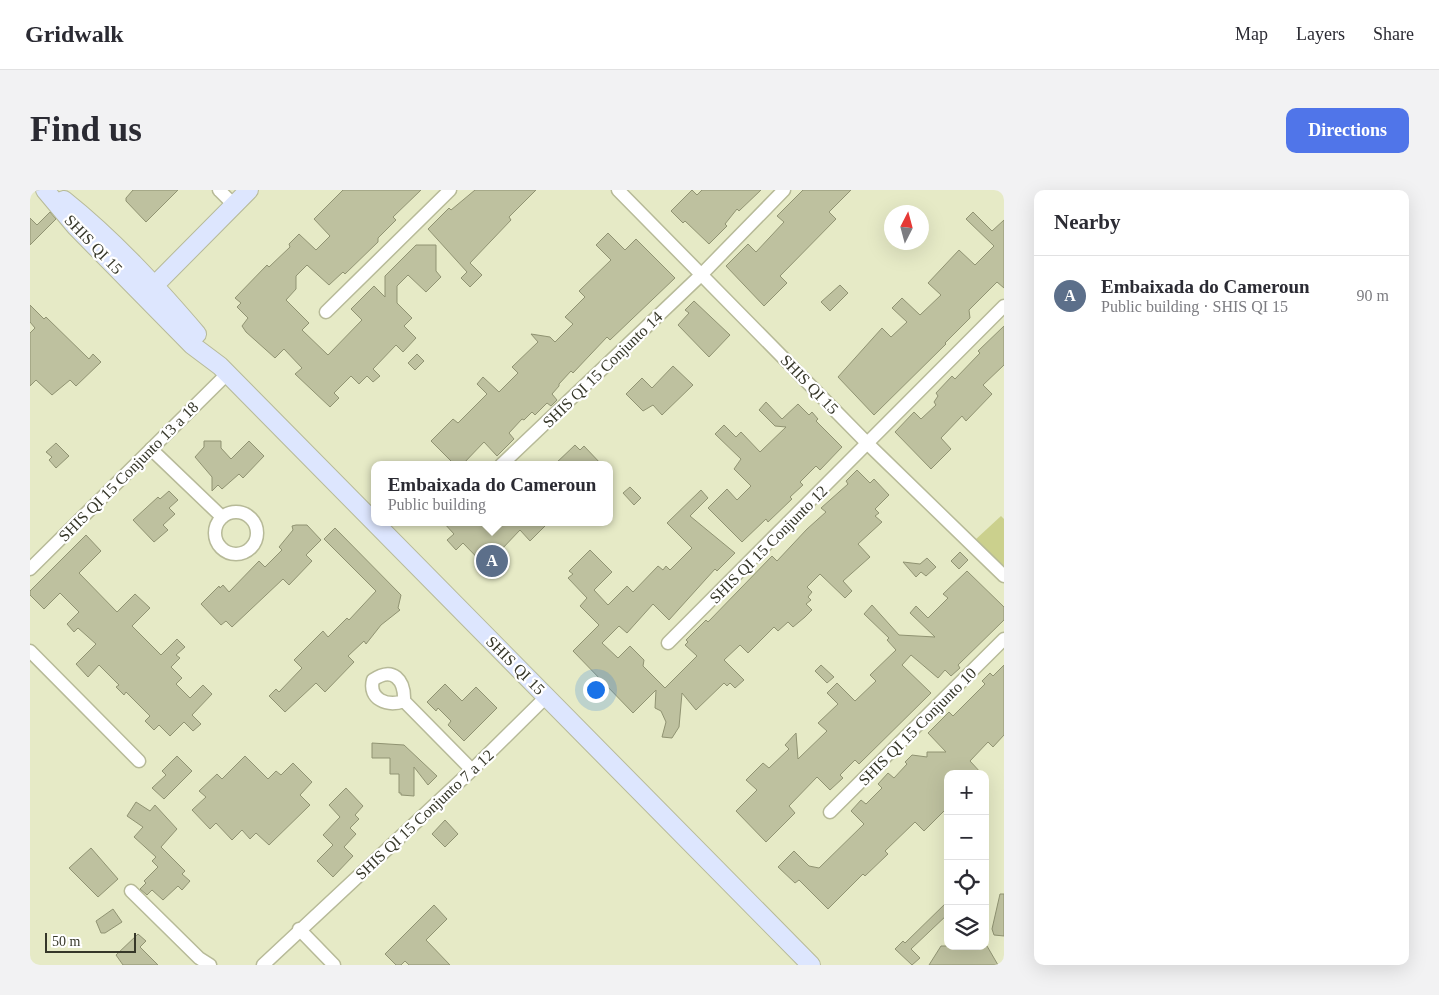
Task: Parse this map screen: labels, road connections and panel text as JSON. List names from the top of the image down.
{
  "streets": {
    "street": [
      "SHIS QI 15",
      "SHIS QI 15 Conjunto 14",
      "SHIS QI 15 Conjunto 13 a 18",
      "SHIS QI 15 Conjunto 12",
      "SHIS QI 15 Conjunto 10",
      "SHIS QI 15 Conjunto 7 a 12"
    ]
  },
  "crossings": [
    ["SHIS QI 15", "SHIS QI 15 Conjunto 14"],
    ["SHIS QI 15", "SHIS QI 15 Conjunto 13 a 18"],
    ["SHIS QI 15", "SHIS QI 15 Conjunto 12"],
    ["SHIS QI 15", "SHIS QI 15 Conjunto 7 a 12"]
  ],
  "scale_bar": "50 m",
  "north": "top",
  "page": {
    "header": "Gridwalk",
    "nav": ["Map", "Layers", "Share"],
    "buttons": "Directions",
    "title": "Find us",
    "heading": "Nearby",
    "list": [
      {
        "mark": "A",
        "name": "Embaixada do Cameroun",
        "note": "Public building · SHIS QI 15",
        "value": "90 m"
      }
    ],
    "popup": ["Embaixada do Cameroun", "Public building"],
    "pins": "A",
    "map_buttons": ["+", "−"],
    "scale": "50 m"
  }
}
